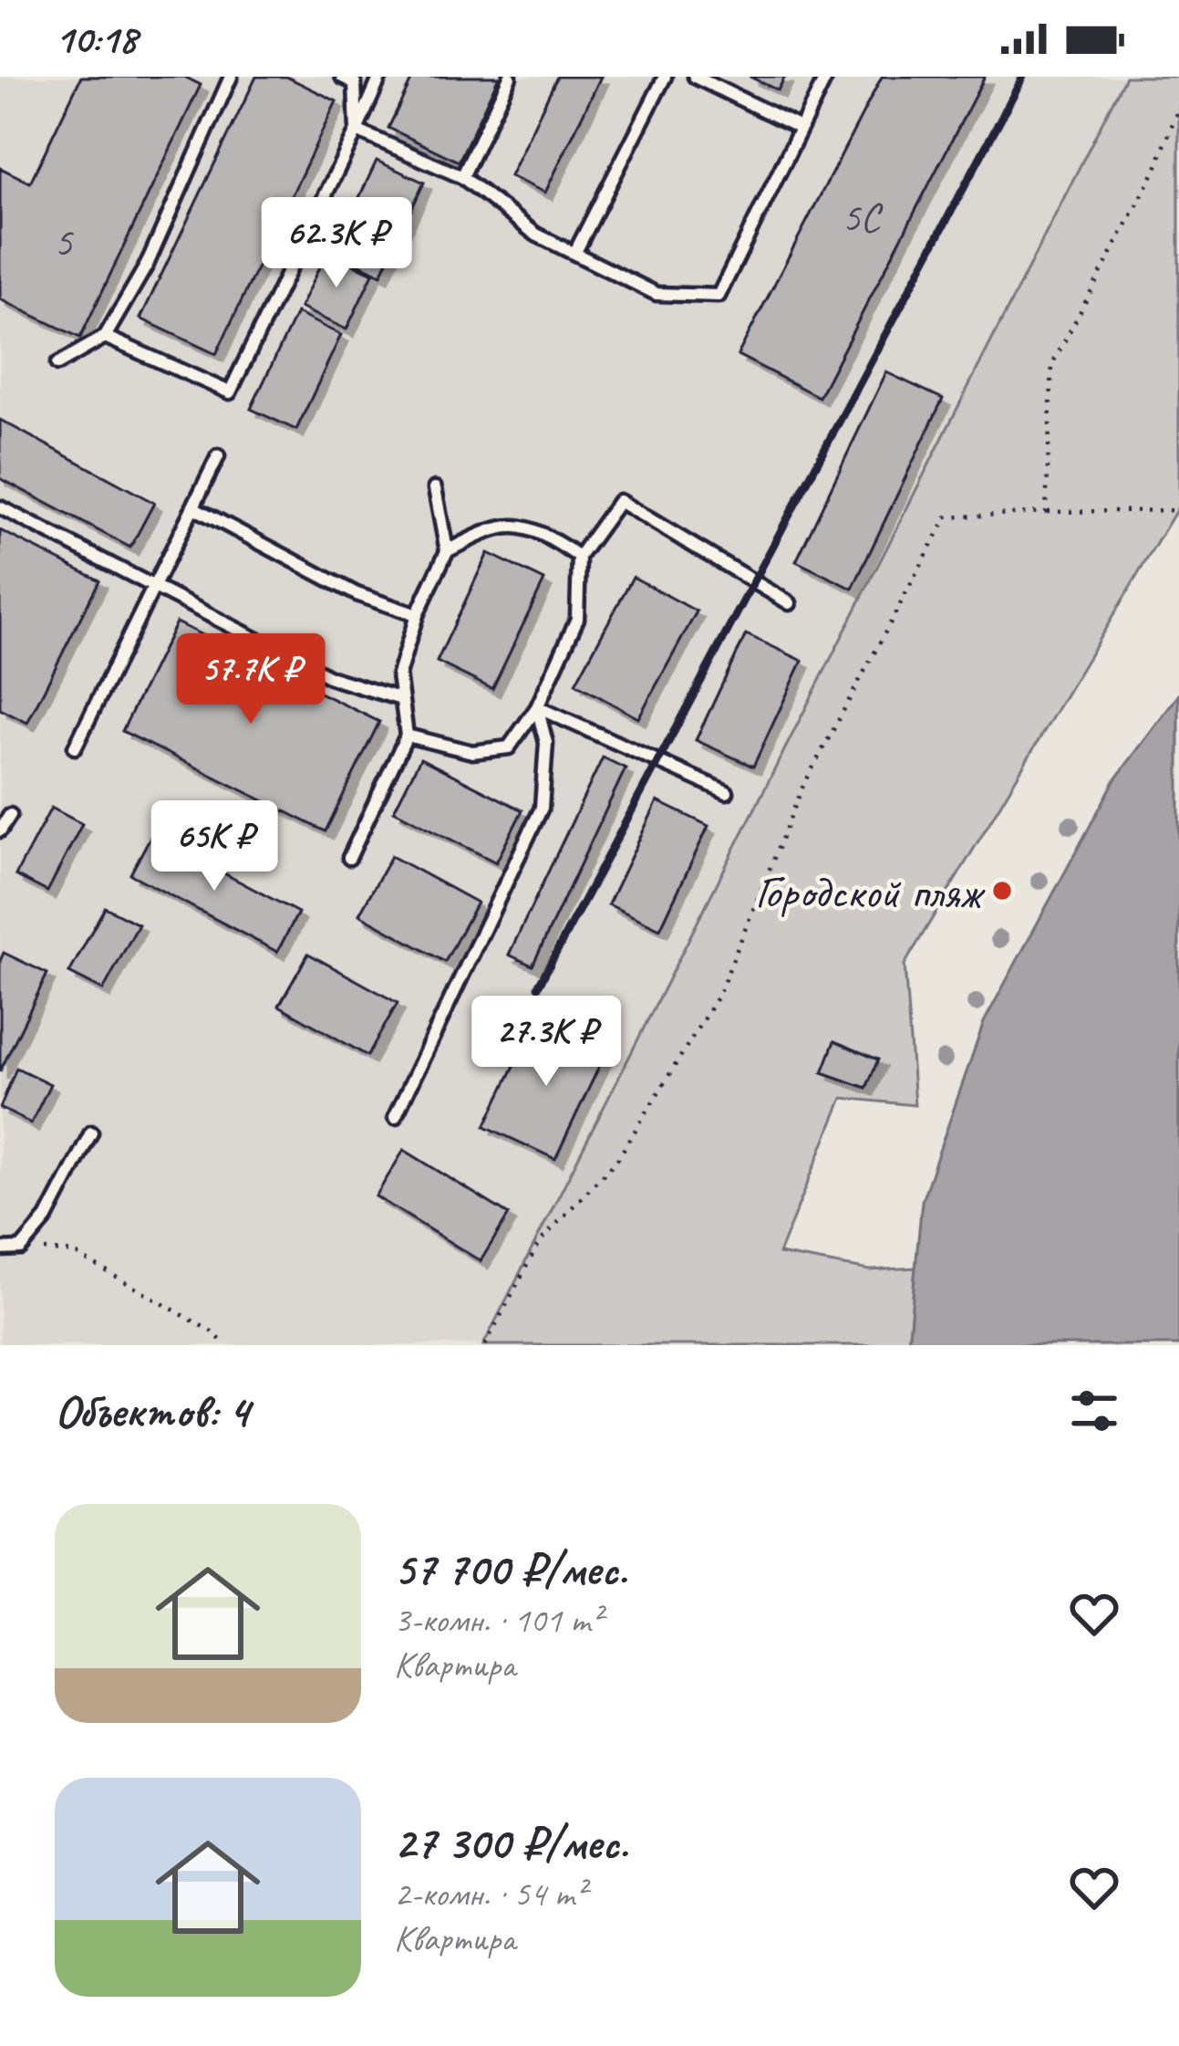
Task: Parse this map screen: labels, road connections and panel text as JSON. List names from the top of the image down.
{
  "places": ["Городской пляж"],
  "house_numbers": ["5С", "5"],
  "page": {
    "status": "10:18",
    "price": [
      "62.3K ₽",
      "57.7K ₽",
      "65K ₽",
      "27.3K ₽"
    ],
    "heading": "Объектов: 4",
    "list": [
      {
        "name": "57 700 ₽/мес.",
        "note": "3-комн. · 101 m² · Квартира"
      },
      {
        "name": "27 300 ₽/мес.",
        "note": "2-комн. · 54 m² · Квартира"
      }
    ]
  }
}
